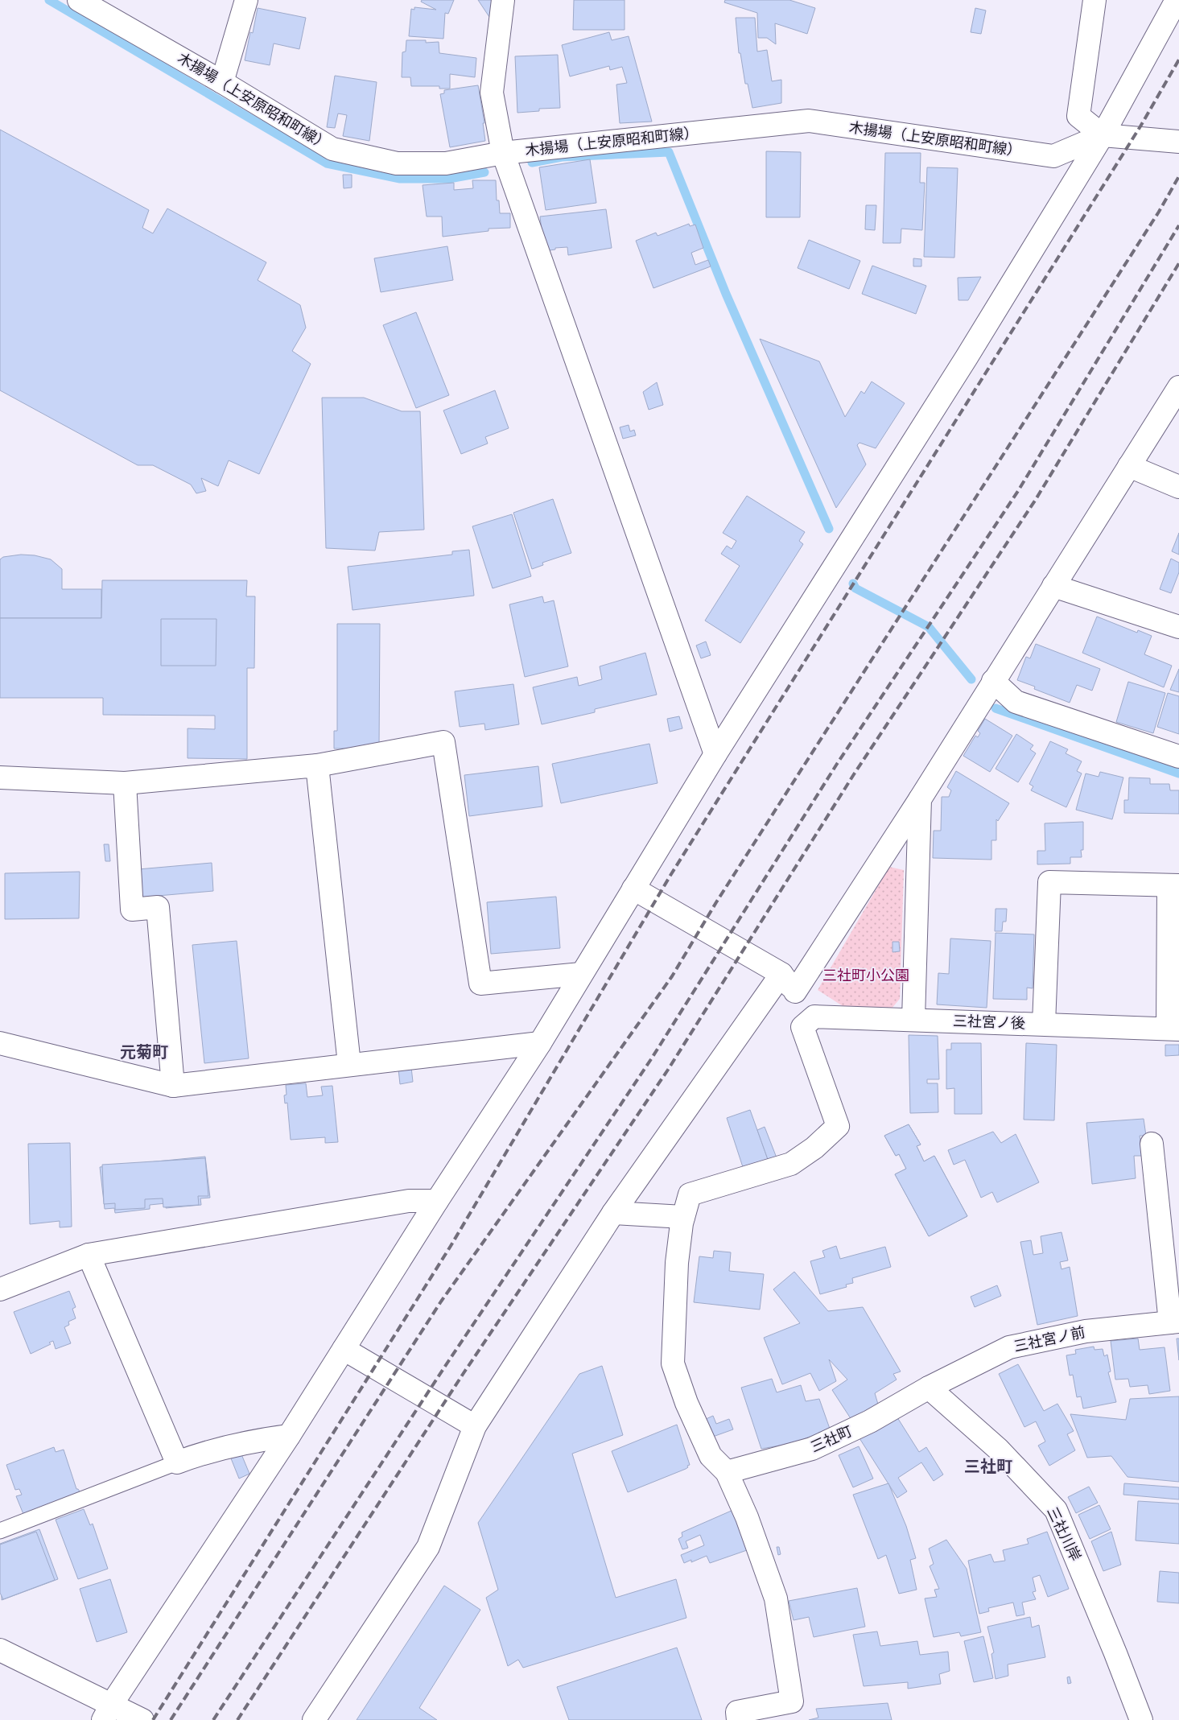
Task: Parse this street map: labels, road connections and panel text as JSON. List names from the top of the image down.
{
  "streets": {
    "street": [
      "木揚場（上安原昭和町線）",
      "三社宮ノ後",
      "三社宮ノ前",
      "三社町",
      "三社川岸"
    ]
  },
  "crossings": [
    ["三社宮ノ前", "三社町"],
    ["三社宮ノ前", "三社川岸"],
    ["三社町", "三社川岸"]
  ],
  "districts": ["元菊町", "三社町"],
  "parks": ["三社町小公園"]
}
